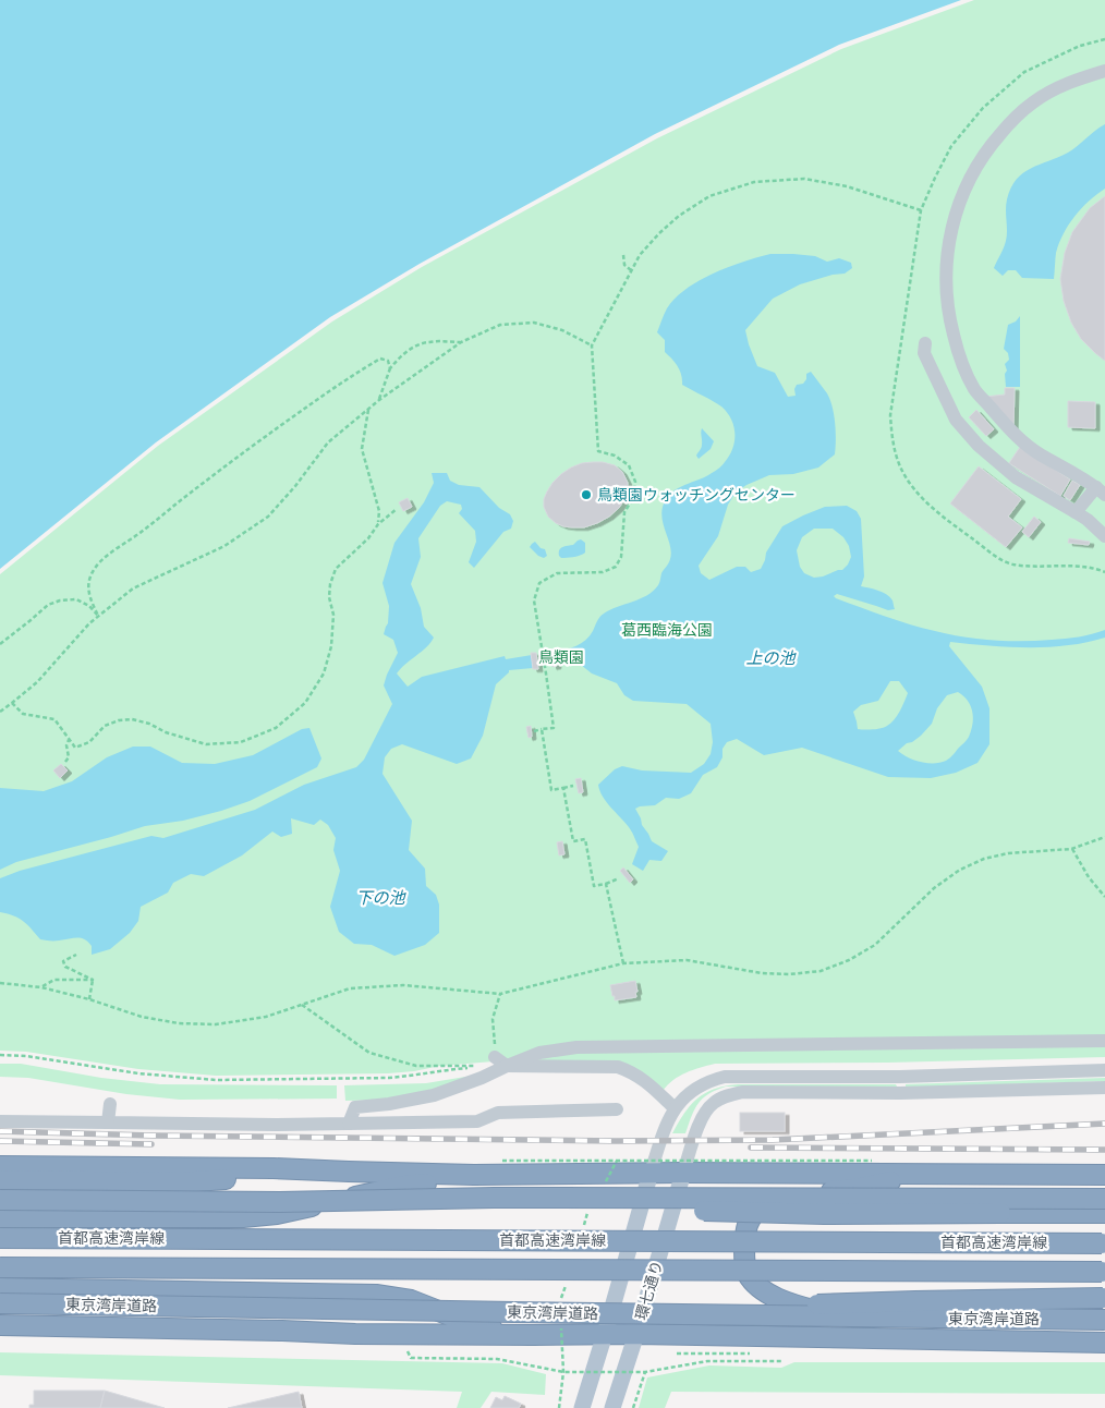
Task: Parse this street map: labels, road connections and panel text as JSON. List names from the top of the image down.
{
  "streets": {
    "highway": ["首都高速湾岸線", "東京湾岸道路"],
    "main road": ["環七通り"]
  },
  "water": ["上の池", "下の池"],
  "parks": ["葛西臨海公園", "鳥類園"],
  "places": ["鳥類園ウォッチングセンター"]
}
